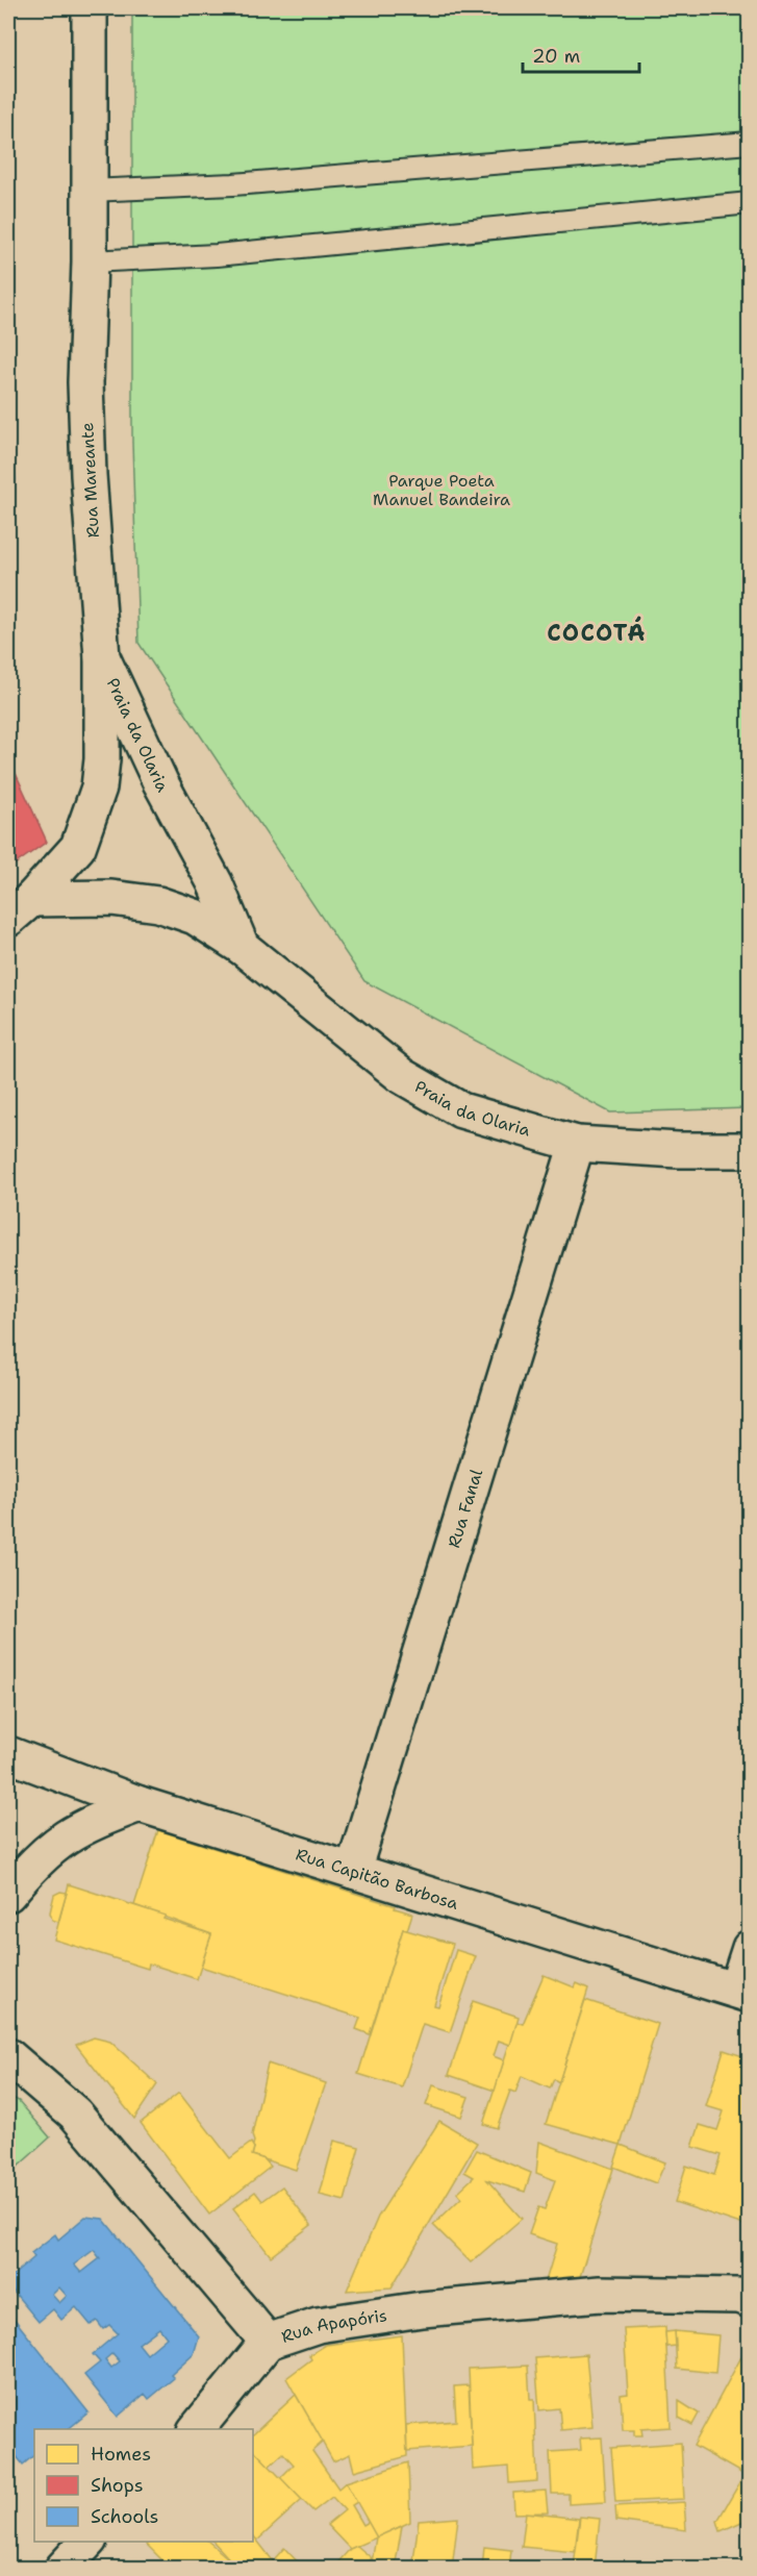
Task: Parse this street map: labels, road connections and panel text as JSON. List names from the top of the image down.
{
  "streets": {
    "street": [
      "Rua Mareante",
      "Praia da Olaria",
      "Rua Fanal",
      "Rua Capitão Barbosa",
      "Rua Apapóris"
    ]
  },
  "crossings": [
    ["Rua Mareante", "Praia da Olaria"],
    ["Praia da Olaria", "Rua Fanal"],
    ["Rua Fanal", "Rua Capitão Barbosa"]
  ],
  "districts": ["COCOTÁ"],
  "parks": ["Parque Poeta Manuel Bandeira"],
  "legend": ["Homes", "Shops", "Schools"],
  "scale_bar": "20 m"
}
